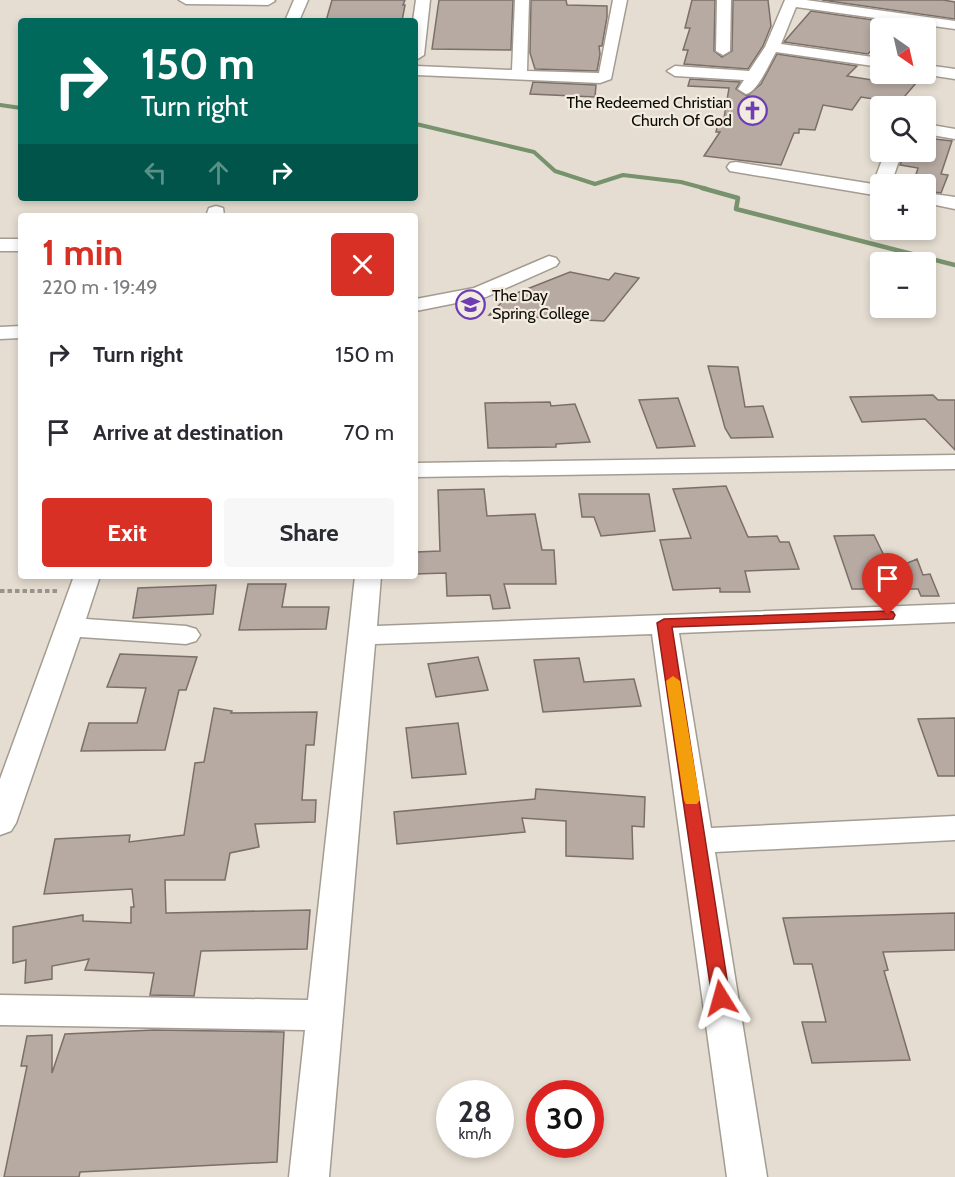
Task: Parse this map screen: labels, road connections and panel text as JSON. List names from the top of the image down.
{
  "places": {
    "church": ["The Redeemed Christian Church Of God"],
    "school or university": ["The Day Spring College"]
  },
  "north": "bottom right",
  "page": {
    "map_buttons": ["+", "−"],
    "turn": ["150 m", "Turn right"],
    "heading": ["1 min", "220 m · 19:49"],
    "list": [
      {
        "name": "Turn right",
        "value": "150 m"
      },
      {
        "name": "Arrive at destination",
        "value": "70 m"
      }
    ],
    "buttons": ["Exit", "Share"],
    "speed": "28 km/h",
    "limit": "30"
  }
}
